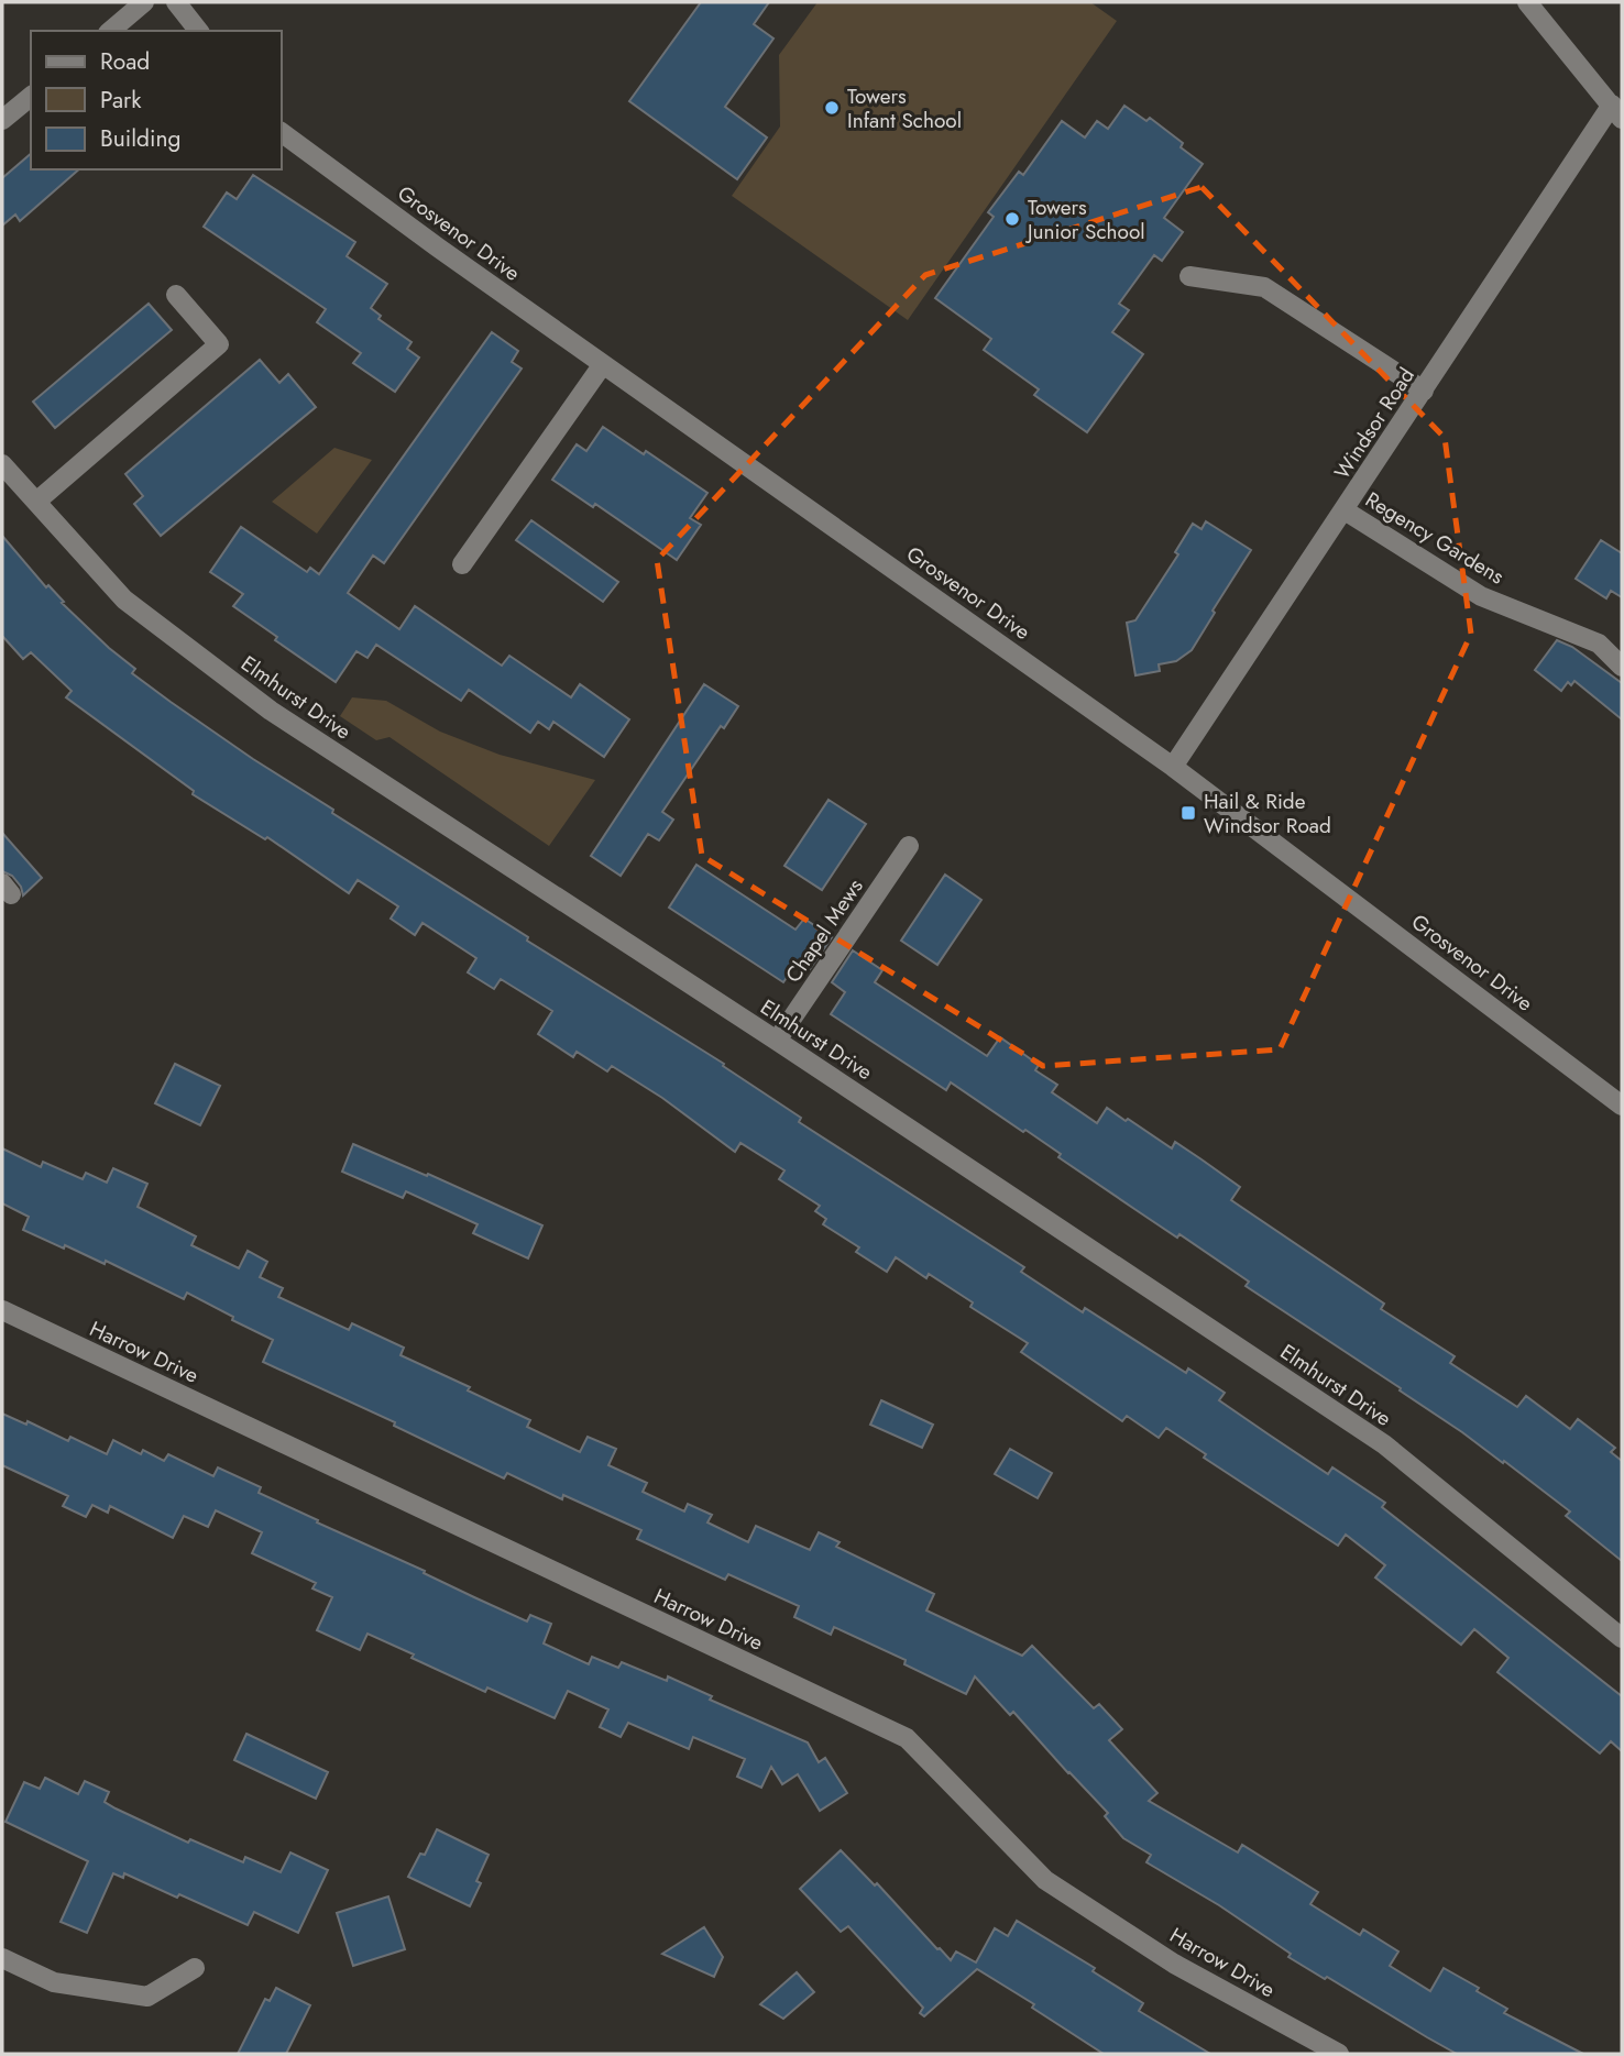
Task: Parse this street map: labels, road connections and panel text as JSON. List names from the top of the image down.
{
  "streets": {
    "street": [
      "Grosvenor Drive",
      "Windsor Road",
      "Regency Gardens",
      "Elmhurst Drive",
      "Chapel Mews",
      "Harrow Drive"
    ]
  },
  "crossings": [
    ["Grosvenor Drive", "Windsor Road"],
    ["Windsor Road", "Regency Gardens"],
    ["Elmhurst Drive", "Chapel Mews"]
  ],
  "places": {
    "other": ["Towers Infant School", "Towers Junior School"],
    "transit": ["Hail & Ride Windsor Road"]
  },
  "legend": ["Road", "Park", "Building"]
}
